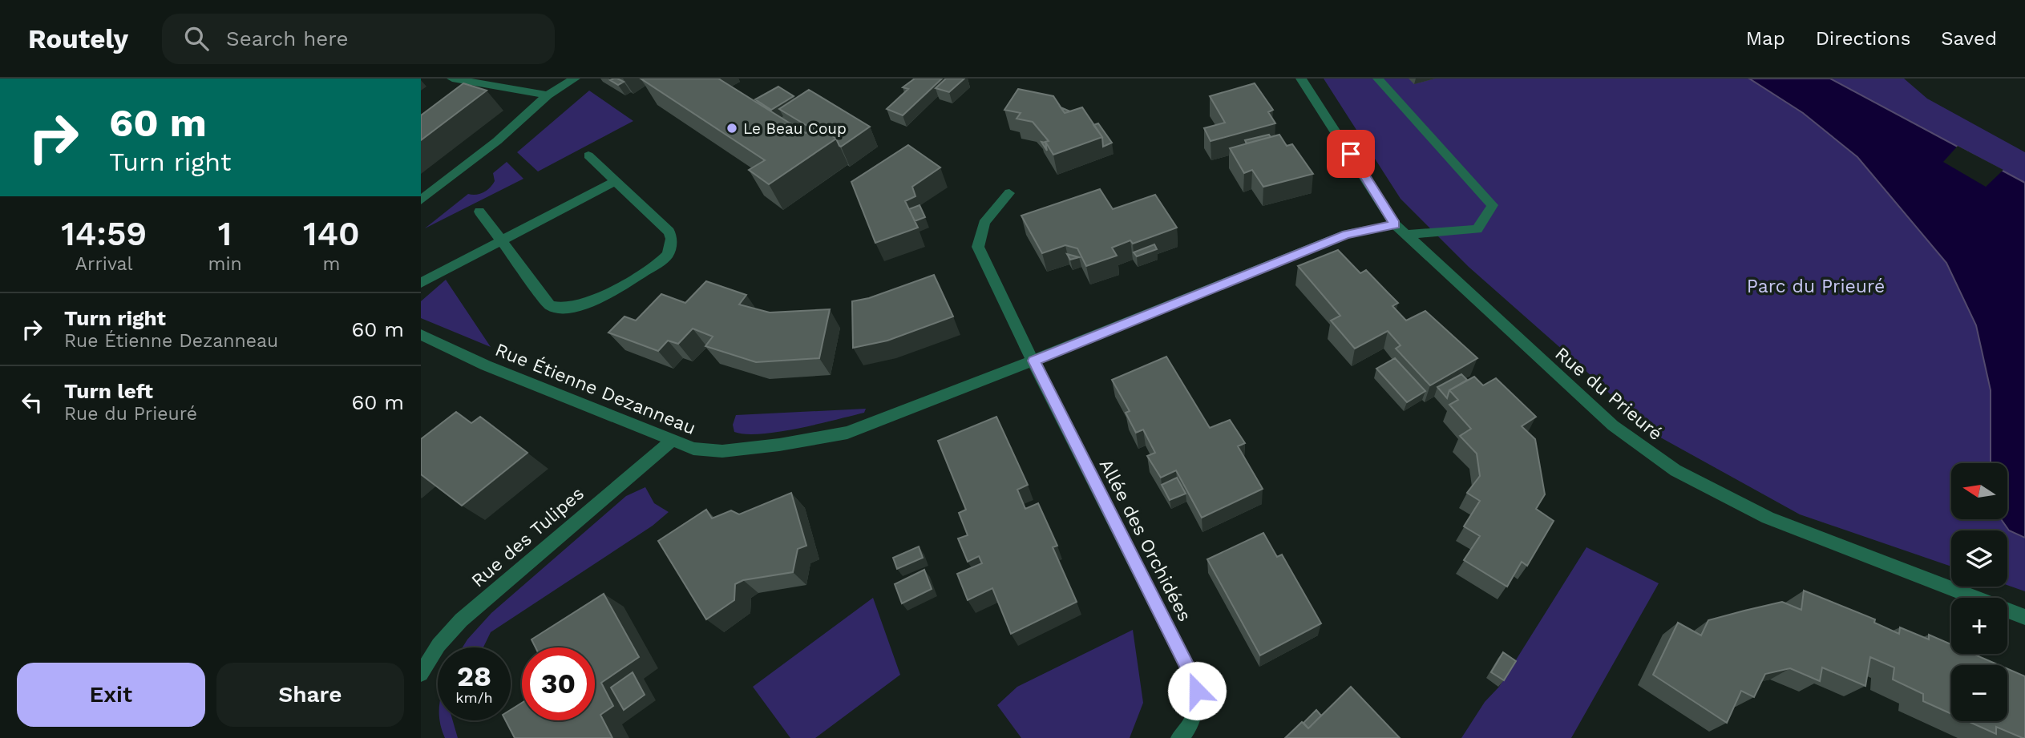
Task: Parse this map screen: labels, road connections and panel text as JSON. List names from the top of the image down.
{
  "streets": {
    "street": [
      "Rue Étienne Dezanneau",
      "Rue du Prieuré",
      "Rue des Tulipes",
      "Allée des Orchidées"
    ]
  },
  "crossings": [
    ["Rue Étienne Dezanneau", "Rue du Prieuré"],
    ["Rue Étienne Dezanneau", "Rue des Tulipes"],
    ["Rue Étienne Dezanneau", "Allée des Orchidées"]
  ],
  "parks": ["Parc du Prieuré"],
  "places": ["Le Beau Coup"],
  "north": "left",
  "page": {
    "header": "Routely",
    "search": "Search here",
    "nav": ["Map", "Directions", "Saved"],
    "turn": ["60 m", "Turn right"],
    "eta": [
      "14:59",
      "Arrival",
      "1",
      "min",
      "140",
      "m"
    ],
    "list": [
      {
        "name": "Turn right",
        "note": "Rue Étienne Dezanneau",
        "value": "60 m"
      },
      {
        "name": "Turn left",
        "note": "Rue du Prieuré",
        "value": "60 m"
      }
    ],
    "map_buttons": ["+", "−"],
    "speed": "28 km/h",
    "limit": "30",
    "buttons": ["Exit", "Share"]
  }
}
